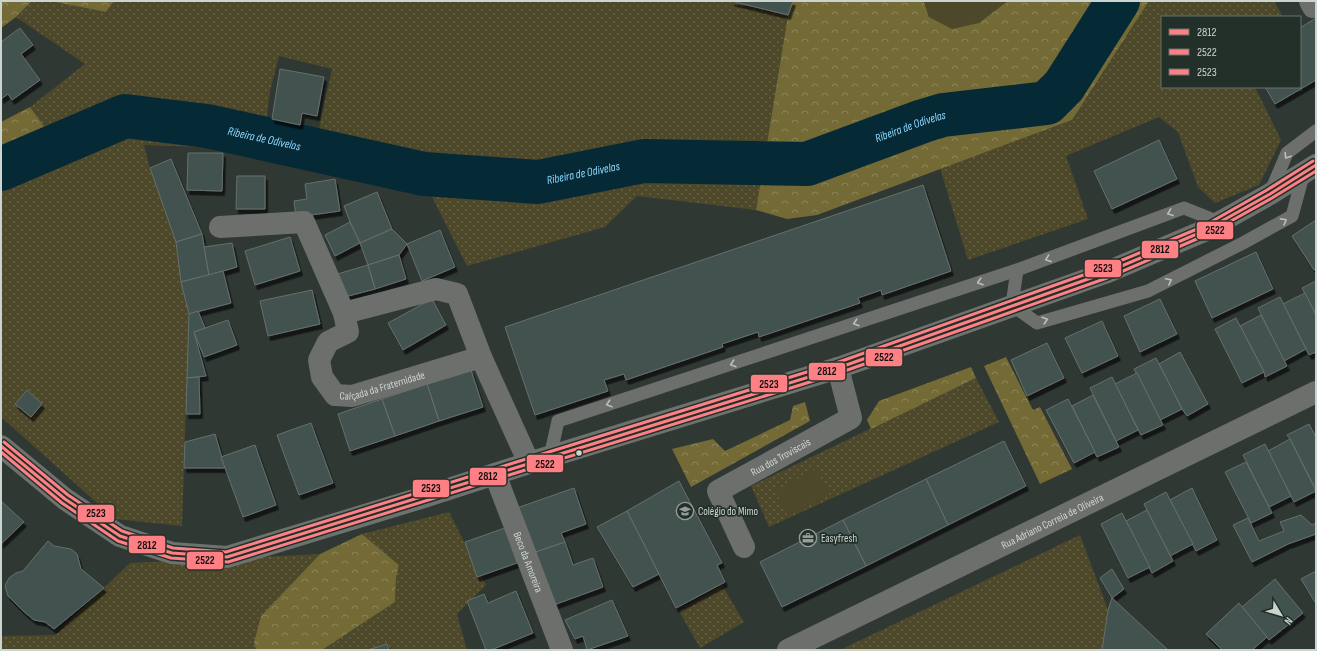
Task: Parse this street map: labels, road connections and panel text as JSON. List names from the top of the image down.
{
  "streets": {
    "street": [
      "Calçada da Fraternidade",
      "Rua dos Troviscais",
      "Rua Adriano Correia de Oliveira",
      "Beco da Amoreira"
    ]
  },
  "water": ["Ribeira de Odivelas"],
  "places": {
    "school or university": ["Colégio do Mimo"],
    "office": ["Easyfresh"]
  },
  "lines": ["transit line 2523", "transit line 2812", "transit line 2522"],
  "legend": ["2812", "2522", "2523"],
  "north": "bottom right"
}
